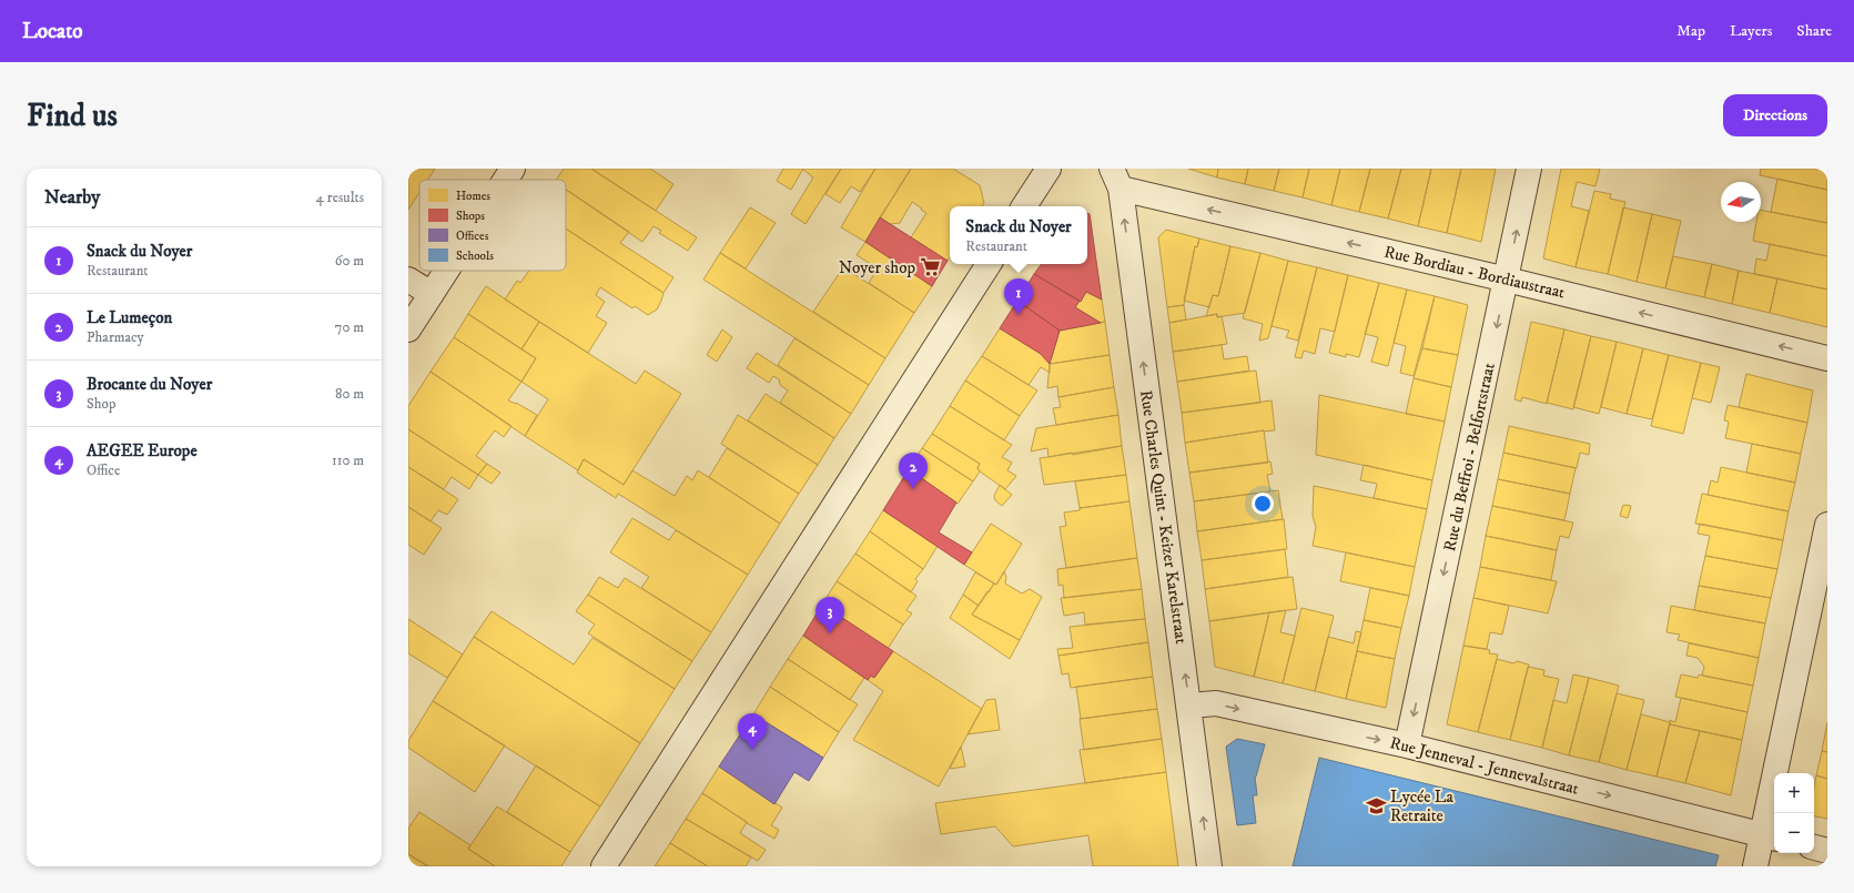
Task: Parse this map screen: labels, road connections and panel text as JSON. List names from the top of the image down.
{
  "streets": {
    "street": [
      "Rue Bordiau - Bordiaustraat",
      "Rue du Beffroi - Belfortstraat",
      "Rue Charles Quint - Keizer Karelstraat",
      "Rue Jenneval - Jennevalstraat"
    ]
  },
  "crossings": [
    ["Rue Bordiau - Bordiaustraat", "Rue du Beffroi - Belfortstraat"],
    ["Rue Bordiau - Bordiaustraat", "Rue Charles Quint - Keizer Karelstraat"],
    ["Rue du Beffroi - Belfortstraat", "Rue Jenneval - Jennevalstraat"],
    ["Rue Charles Quint - Keizer Karelstraat", "Rue Jenneval - Jennevalstraat"]
  ],
  "one_way": ["Rue Bordiau - Bordiaustraat", "Rue Charles Quint - Keizer Karelstraat", "Rue Jenneval - Jennevalstraat"],
  "places": {
    "supermarket": ["Noyer shop"],
    "school or university": ["Lycée La Retraite"]
  },
  "legend": [
    "Homes",
    "Shops",
    "Offices",
    "Schools"
  ],
  "north": "left",
  "page": {
    "header": "Locato",
    "nav": ["Map", "Layers", "Share"],
    "buttons": "Directions",
    "title": "Find us",
    "heading": ["Nearby", "4 results"],
    "popup": ["Snack du Noyer", "Restaurant"],
    "list": [
      {
        "mark": "1",
        "name": "Snack du Noyer",
        "note": "Restaurant",
        "value": "60 m"
      },
      {
        "mark": "2",
        "name": "Le Lumeçon",
        "note": "Pharmacy",
        "value": "70 m"
      },
      {
        "mark": "3",
        "name": "Brocante du Noyer",
        "note": "Shop",
        "value": "80 m"
      },
      {
        "mark": "4",
        "name": "AEGEE Europe",
        "note": "Office",
        "value": "110 m"
      }
    ],
    "pins": [
      "1",
      "2",
      "3",
      "4"
    ],
    "map_buttons": ["+", "−"]
  }
}
